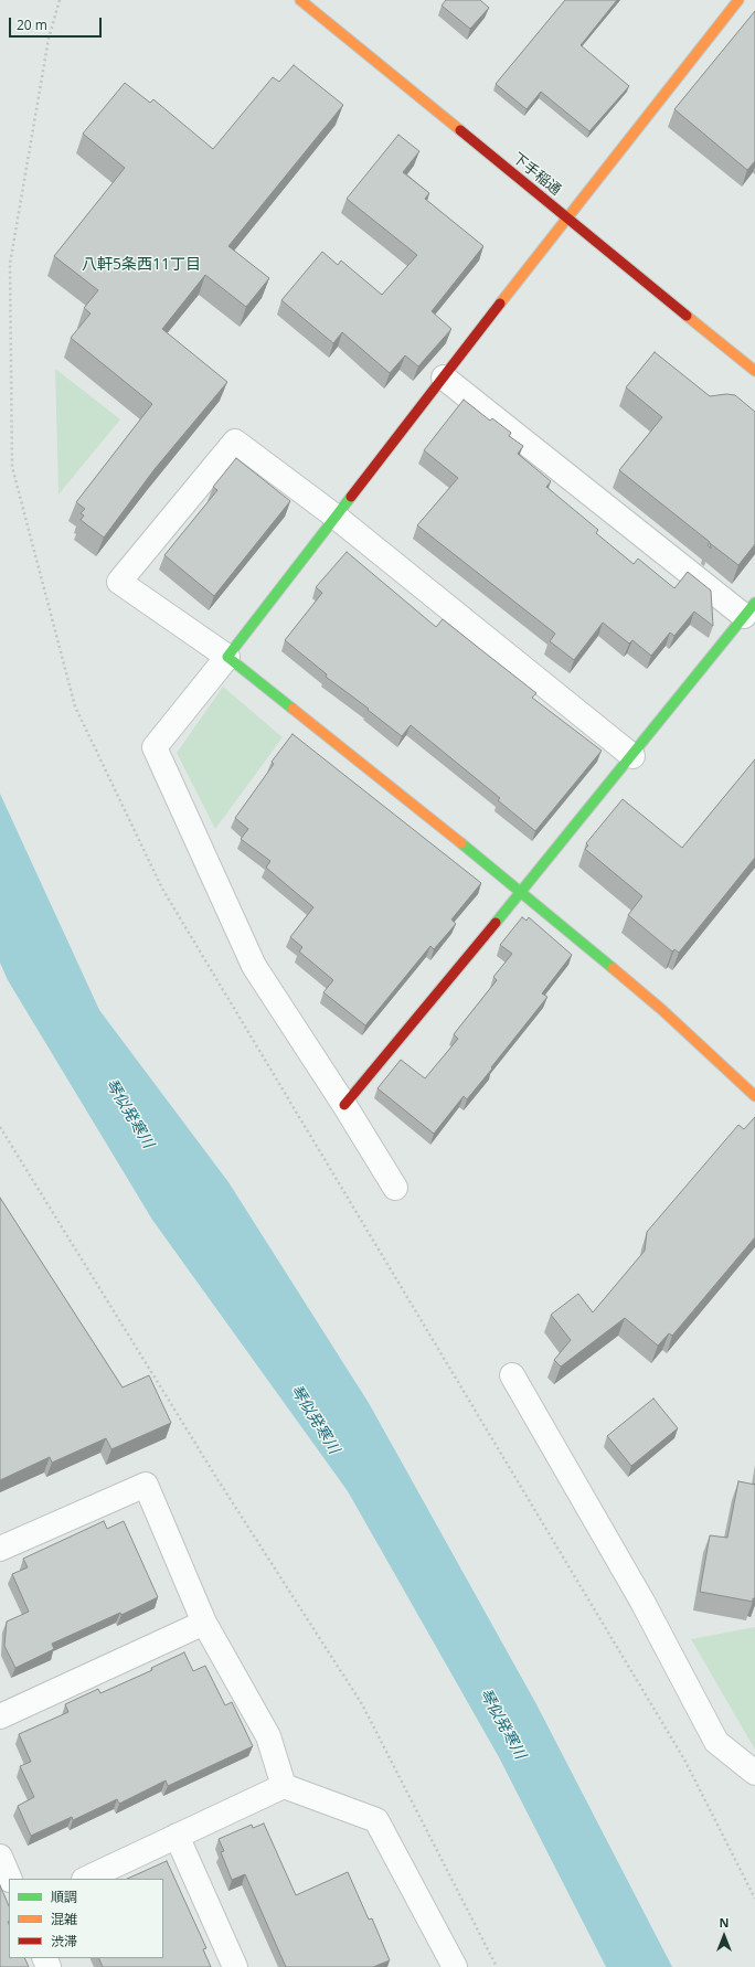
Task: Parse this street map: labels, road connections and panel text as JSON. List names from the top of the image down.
{
  "streets": {
    "street": ["下手稲通"]
  },
  "districts": ["八軒5条西11丁目"],
  "water": ["琴似発寒川"],
  "legend": ["順調", "混雑", "渋滞"],
  "scale_bar": "20 m",
  "north": "top"
}
